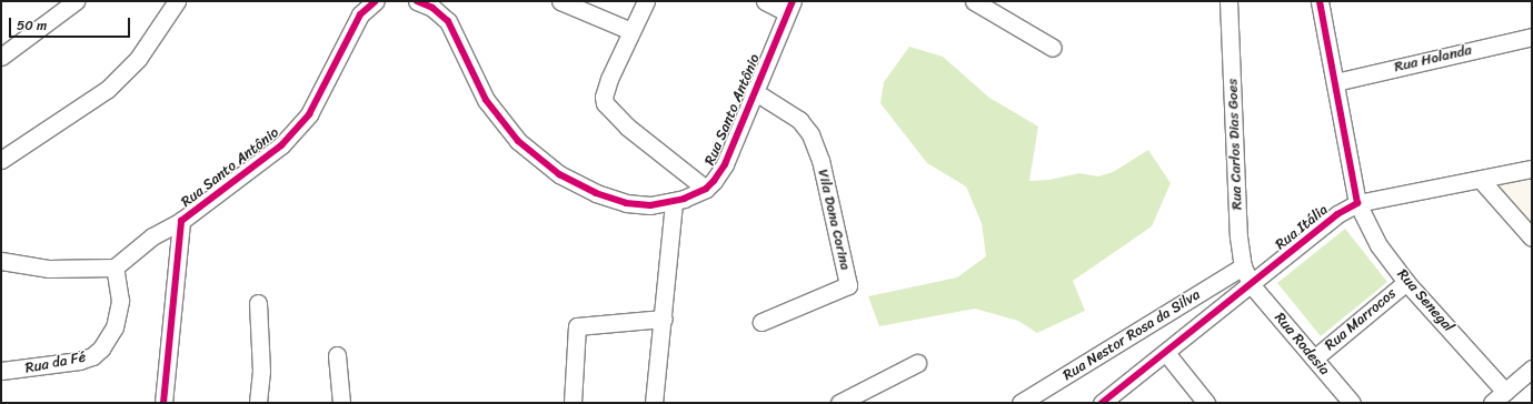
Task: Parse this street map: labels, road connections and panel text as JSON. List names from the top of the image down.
{
  "streets": {
    "street": [
      "Rua Holanda",
      "Rua Santo Antônio",
      "Rua Carlos Dias Goes",
      "Vila Dona Corina",
      "Rua Itália",
      "Rua Senegal",
      "Rua Marrocos",
      "Rua Nestor Rosa da Silva",
      "Rua Rodesia",
      "Rua da Fé"
    ]
  },
  "crossings": [
    ["Rua Santo Antônio", "Vila Dona Corina"],
    ["Rua Carlos Dias Goes", "Rua Itália"],
    ["Rua Carlos Dias Goes", "Rua Nestor Rosa da Silva"],
    ["Rua Carlos Dias Goes", "Rua Rodesia"],
    ["Rua Itália", "Rua Senegal"],
    ["Rua Itália", "Rua Rodesia"],
    ["Rua Senegal", "Rua Marrocos"],
    ["Rua Marrocos", "Rua Rodesia"]
  ],
  "scale_bar": "50 m"
}
